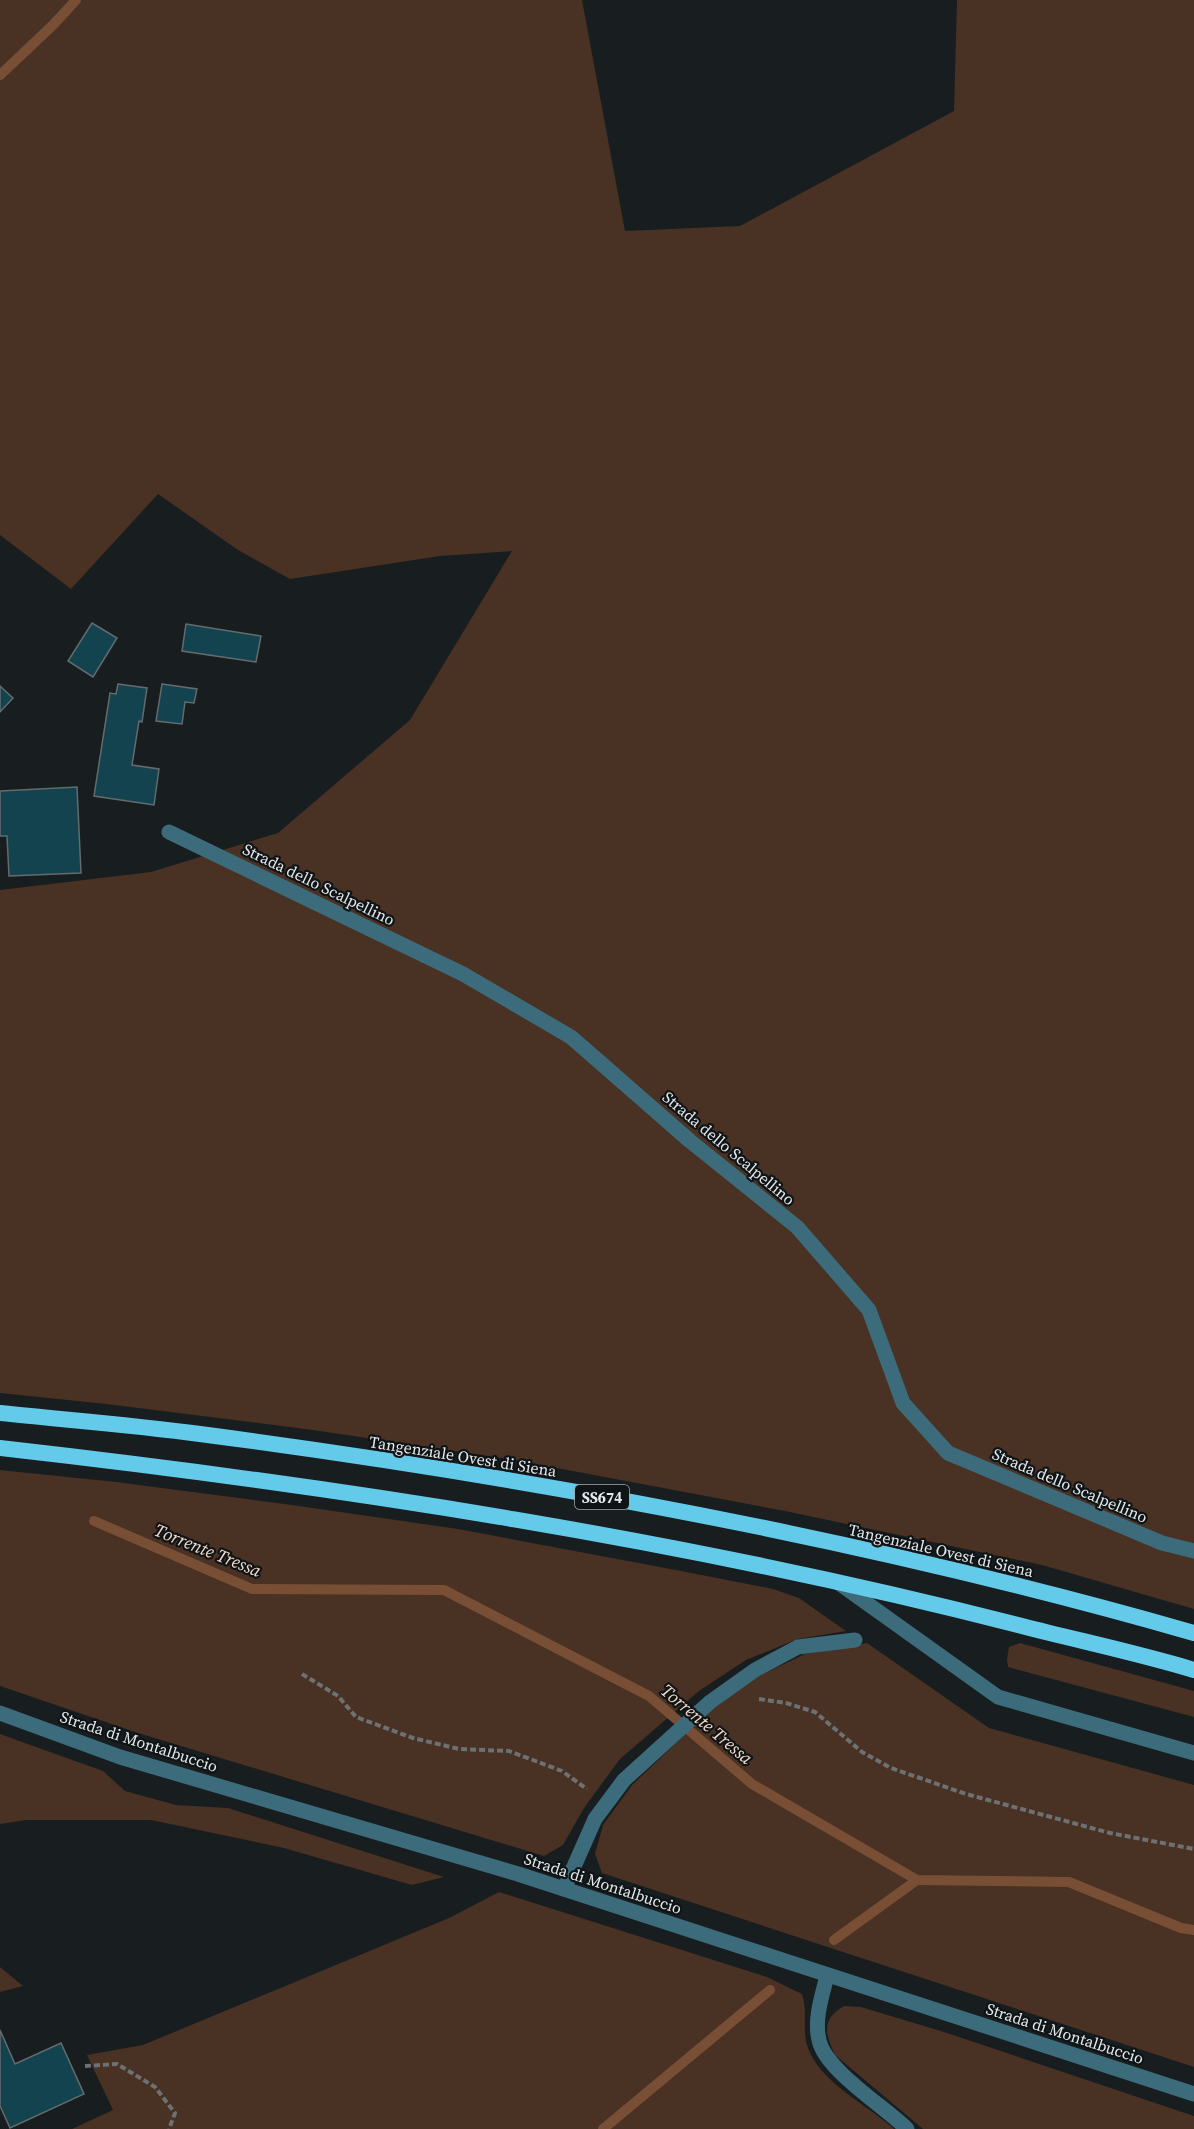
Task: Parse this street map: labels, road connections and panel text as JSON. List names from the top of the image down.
{
  "streets": {
    "highway": ["Tangenziale Ovest di Siena", "SS674"],
    "street": ["Strada dello Scalpellino", "Strada di Montalbuccio"]
  },
  "water": ["Torrente Tressa"]
}
